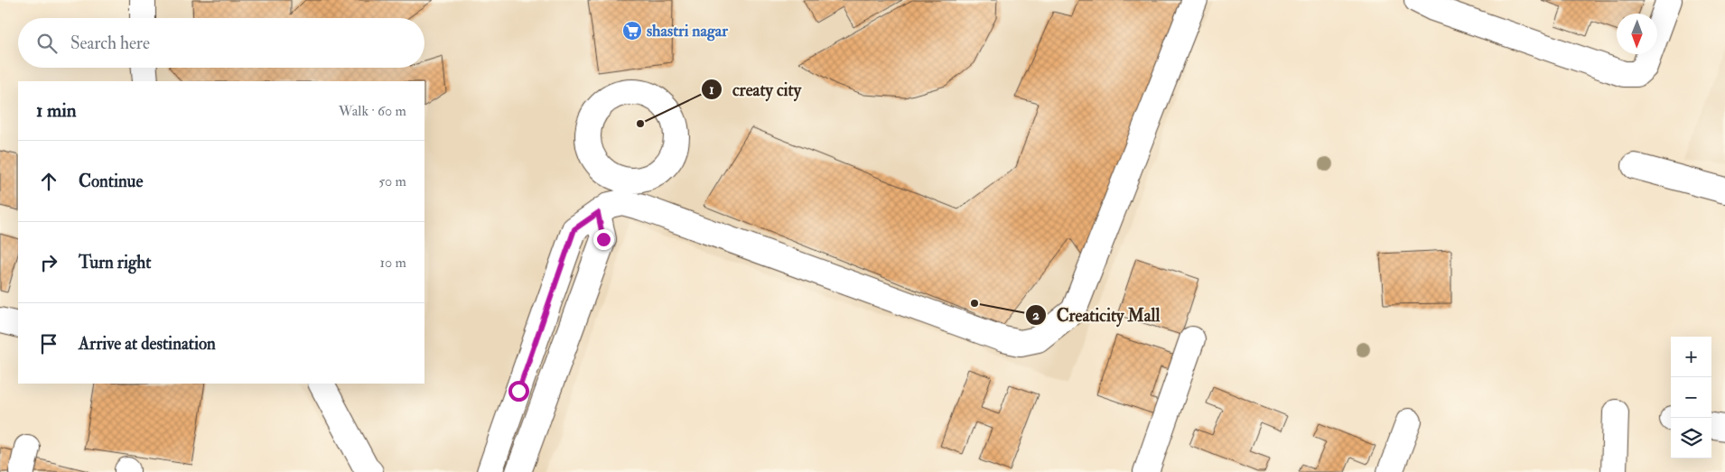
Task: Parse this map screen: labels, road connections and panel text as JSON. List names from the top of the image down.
{
  "places": {
    "supermarket": ["shastri nagar"],
    "other": ["creaty city", "Creaticity Mall"]
  },
  "north": "bottom",
  "page": {
    "search": "Search here",
    "heading": ["1 min", "Walk · 60 m"],
    "list": [
      ["Continue", "50 m"],
      ["Turn right", "10 m"],
      "Arrive at destination"
    ],
    "map_buttons": ["+", "−"]
  }
}
